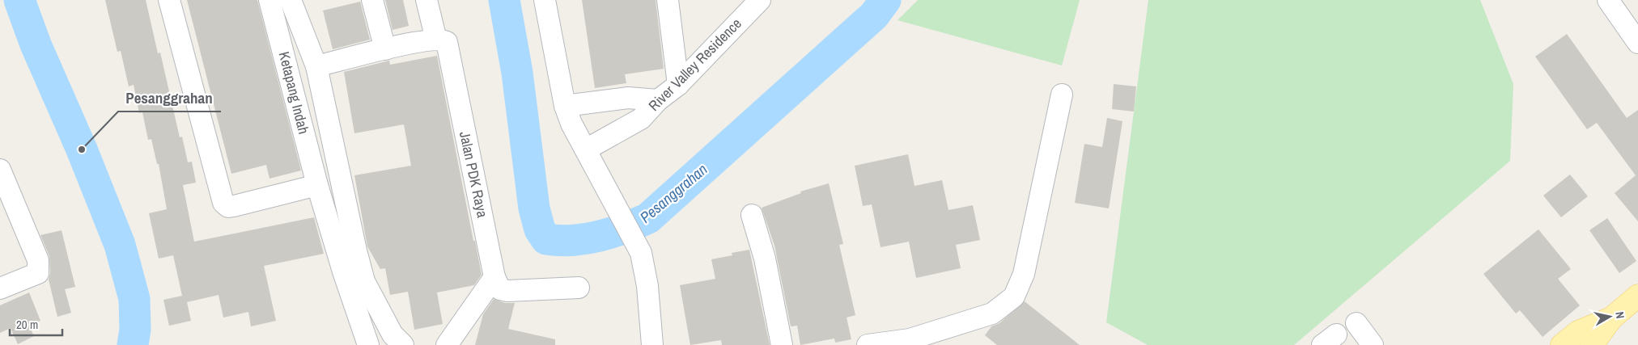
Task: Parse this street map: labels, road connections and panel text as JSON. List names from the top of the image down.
{
  "streets": {
    "street": ["River Valley Residence", "Ketapang Indah", "Jalan PDK Raya"]
  },
  "water": ["Pesanggrahan"],
  "places": ["Pesanggrahan"],
  "scale_bar": "20 m",
  "north": "right"
}
